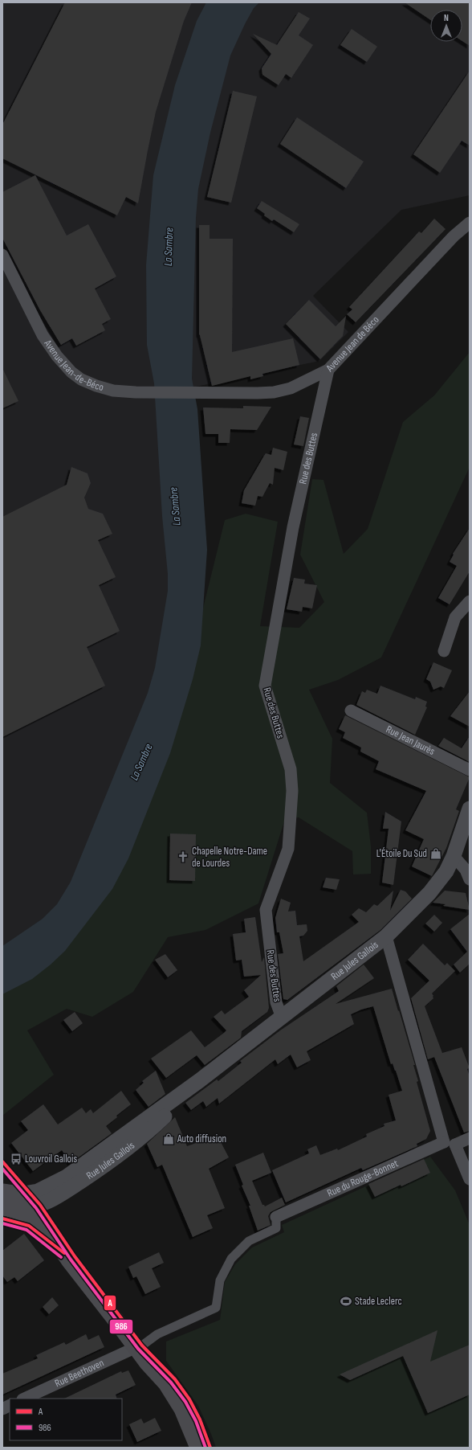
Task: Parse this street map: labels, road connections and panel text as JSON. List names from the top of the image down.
{
  "streets": {
    "main road": ["Rue Jules Gallois"],
    "street": [
      "Avenue Jean de Béco",
      "Avenue Jean-de-Béco",
      "Rue des Buttes",
      "Rue Jean Jaurès",
      "Rue du Rouge-Bonnet",
      "Rue Beethoven"
    ]
  },
  "crossings": [
    ["Avenue Jean de Béco", "Avenue Jean-de-Béco"],
    ["Avenue Jean de Béco", "Rue des Buttes"],
    ["Rue des Buttes", "Rue Jules Gallois"],
    ["Rue du Rouge-Bonnet", "Rue Beethoven"]
  ],
  "water": ["La Sambre"],
  "places": {
    "shop": ["L'Étoile Du Sud", "Auto diffusion"],
    "church": ["Chapelle Notre-Dame de Lourdes"],
    "bus stop": ["Louvroil Gallois"],
    "sports": ["Stade Leclerc"]
  },
  "lines": ["transit line A", "transit line 986"],
  "legend": ["A", "986"],
  "north": "top"
}
